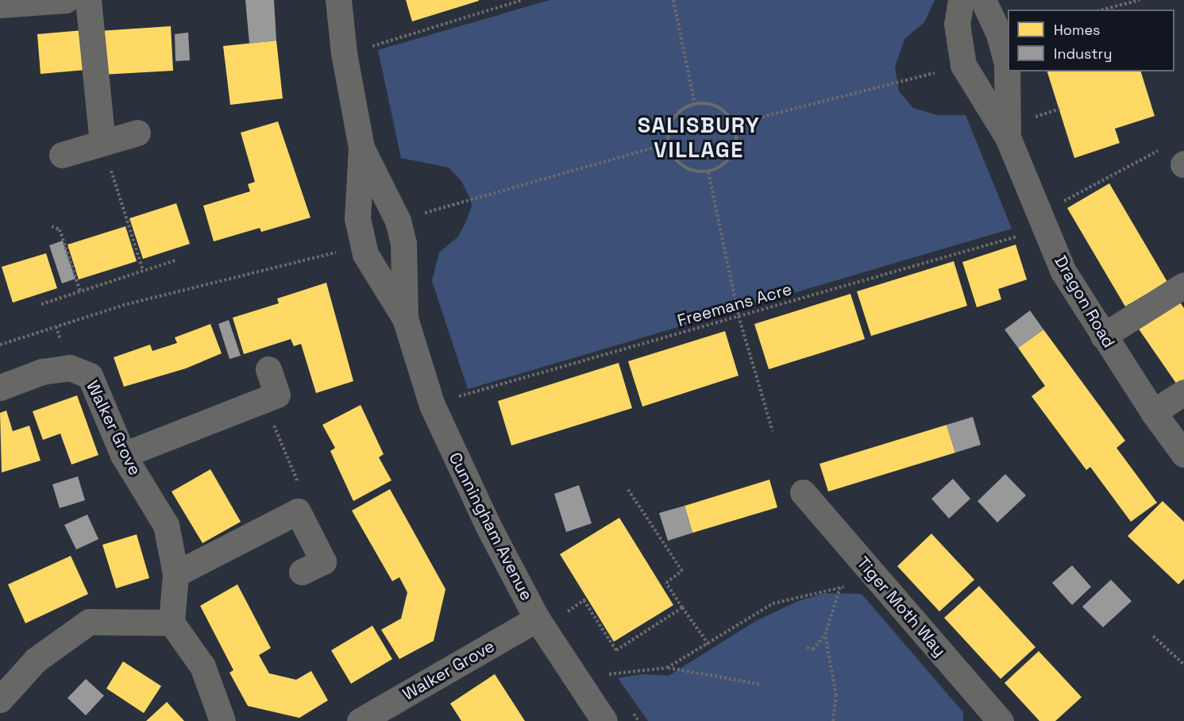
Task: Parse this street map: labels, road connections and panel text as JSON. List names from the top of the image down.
{
  "streets": {
    "street": [
      "Dragon Road",
      "Walker Grove",
      "Cunningham Avenue",
      "Tiger Moth Way"
    ],
    "path": ["Freemans Acre"]
  },
  "crossings": [
    ["Dragon Road", "Freemans Acre"],
    ["Freemans Acre", "Cunningham Avenue"],
    ["Walker Grove", "Cunningham Avenue"]
  ],
  "districts": ["SALISBURY VILLAGE"],
  "legend": ["Homes", "Industry"]
}
